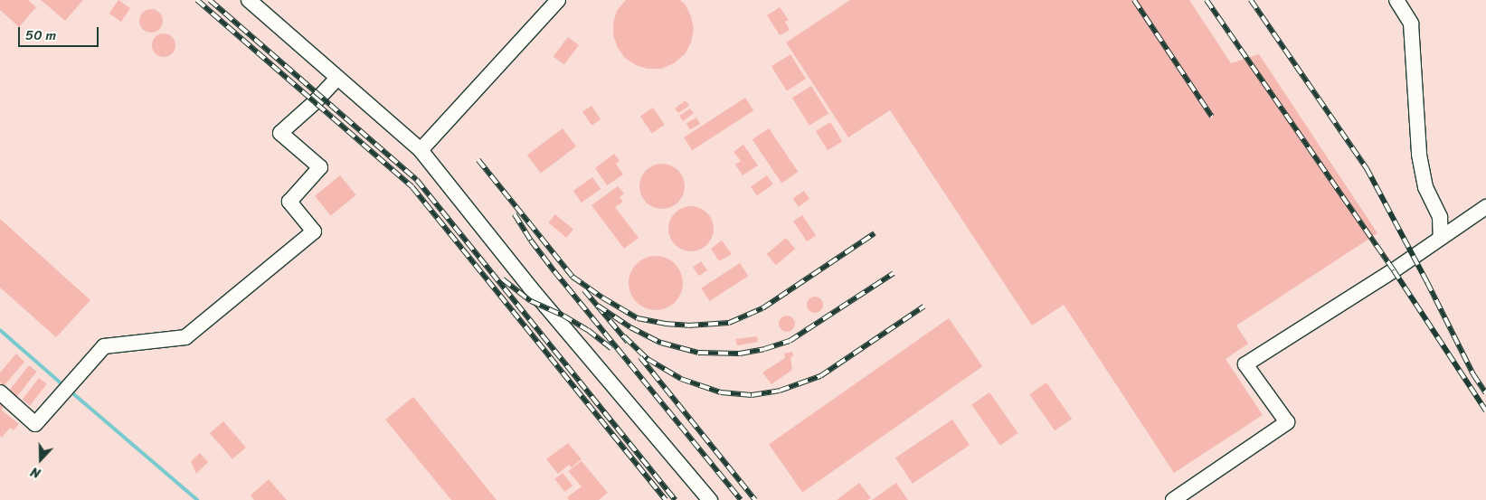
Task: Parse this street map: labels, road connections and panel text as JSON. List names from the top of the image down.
{
  "scale_bar": "50 m",
  "north": "bottom"
}
